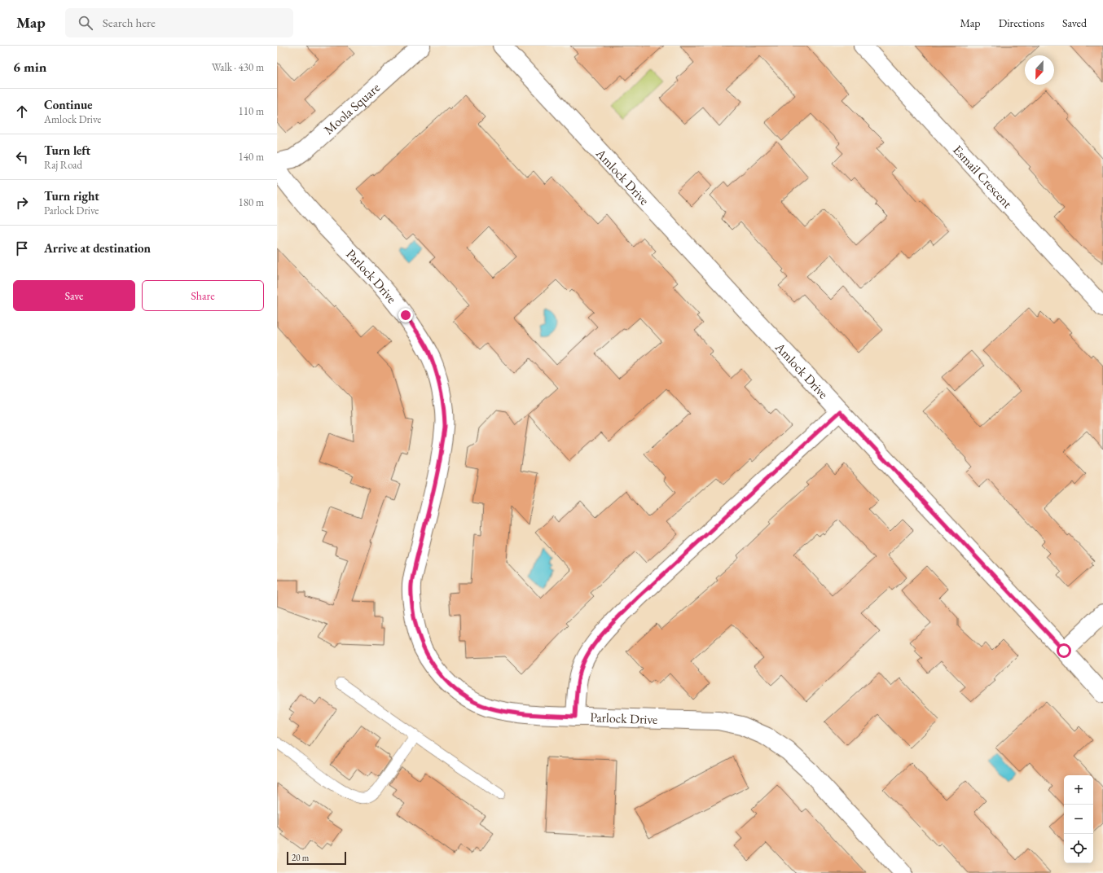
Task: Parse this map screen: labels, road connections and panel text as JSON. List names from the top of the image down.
{
  "streets": {
    "street": [
      "Moola Square",
      "Esmail Crescent",
      "Amlock Drive",
      "Parlock Drive"
    ]
  },
  "scale_bar": "20 m",
  "north": "bottom",
  "page": {
    "header": "Map",
    "search": "Search here",
    "nav": ["Map", "Directions", "Saved"],
    "heading": ["6 min", "Walk · 430 m"],
    "list": [
      ["Continue", "Amlock Drive", "110 m"],
      ["Turn left", "Raj Road", "140 m"],
      ["Turn right", "Parlock Drive", "180 m"],
      "Arrive at destination"
    ],
    "buttons": ["Save", "Share"],
    "map_buttons": ["+", "−"],
    "scale": "20 m"
  }
}
